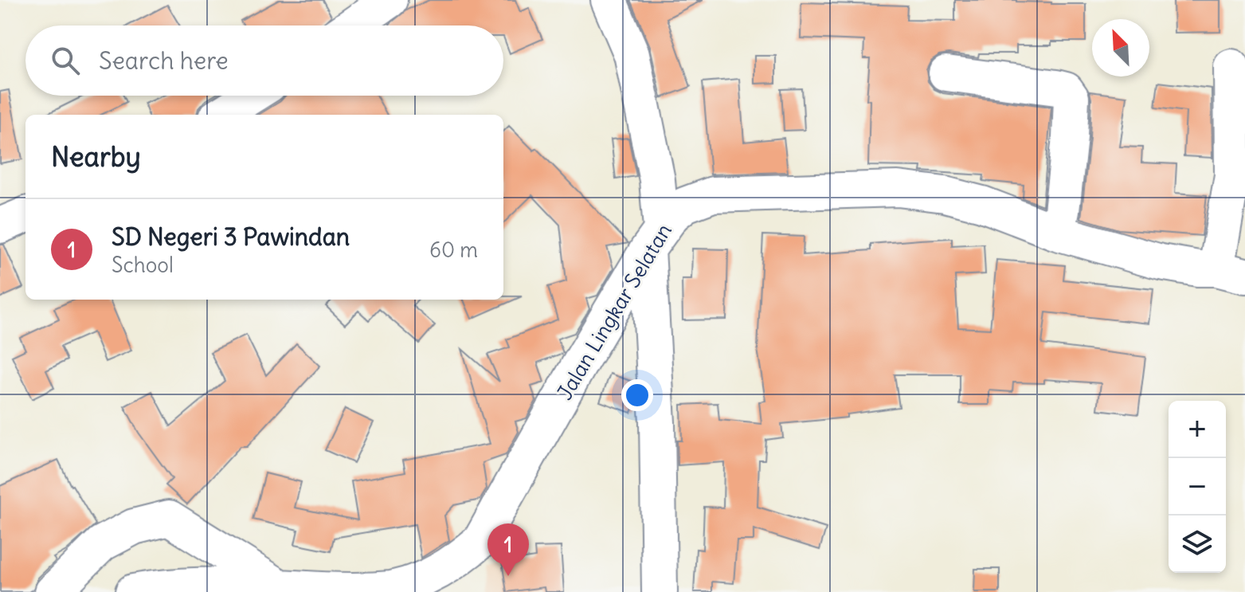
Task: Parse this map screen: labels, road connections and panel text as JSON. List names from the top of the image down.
{
  "streets": {
    "street": ["Jalan Lingkar Selatan"]
  },
  "north": "top left",
  "page": {
    "search": "Search here",
    "heading": "Nearby",
    "list": [
      {
        "mark": "1",
        "name": "SD Negeri 3 Pawindan",
        "note": "School",
        "value": "60 m"
      }
    ],
    "map_buttons": ["+", "−"],
    "pins": "1"
  }
}
